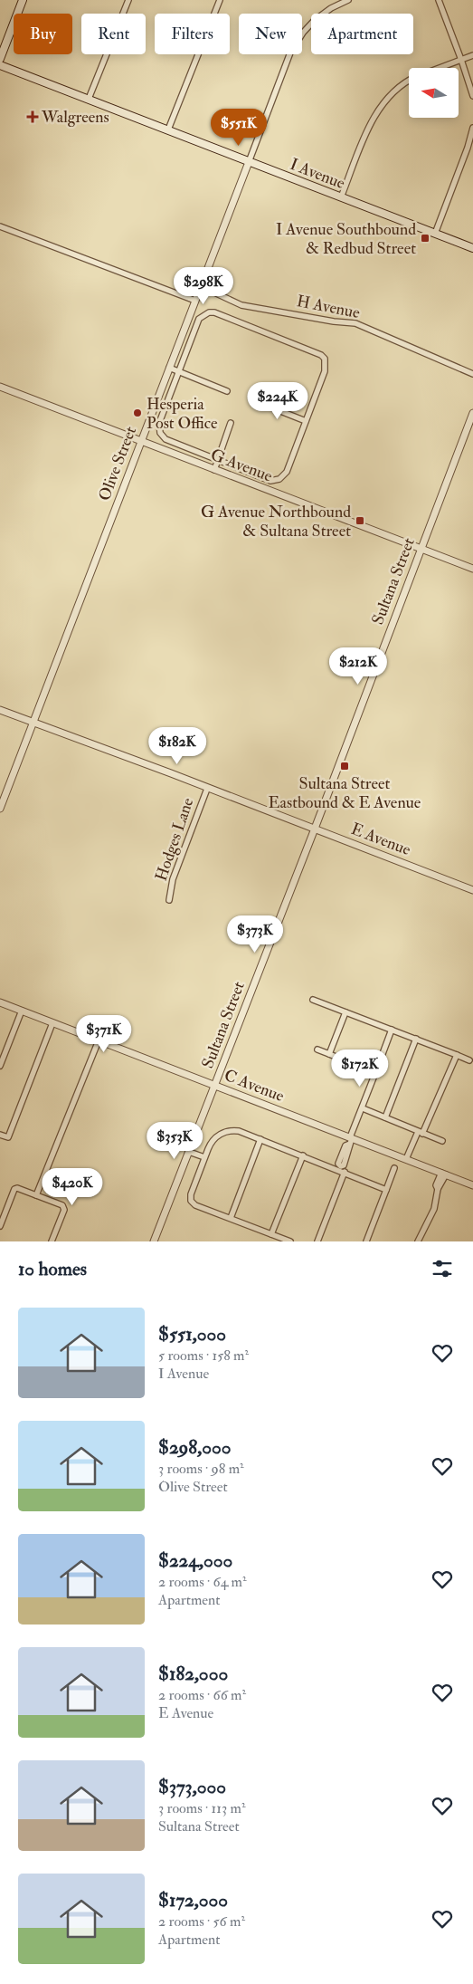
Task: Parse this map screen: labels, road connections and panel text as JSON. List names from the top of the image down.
{
  "streets": {
    "main road": ["I Avenue"],
    "street": [
      "H Avenue",
      "Olive Street",
      "G Avenue",
      "Sultana Street",
      "Hodges Lane",
      "E Avenue",
      "C Avenue"
    ]
  },
  "crossings": [
    ["I Avenue", "Olive Street"],
    ["H Avenue", "Olive Street"],
    ["Olive Street", "G Avenue"],
    ["Olive Street", "E Avenue"],
    ["G Avenue", "Sultana Street"],
    ["Sultana Street", "E Avenue"],
    ["Sultana Street", "C Avenue"],
    ["Hodges Lane", "E Avenue"]
  ],
  "places": {
    "health": ["Walgreens"],
    "transit": ["I Avenue Southbound & Redbud Street", "G Avenue Northbound & Sultana Street", "Sultana Street Eastbound & E Avenue"],
    "other": ["Hesperia Post Office"]
  },
  "north": "left",
  "page": {
    "chip": [
      "Buy",
      "Rent",
      "Filters",
      "New",
      "Apartment"
    ],
    "price": [
      "$551K",
      "$298K",
      "$224K",
      "$212K",
      "$182K",
      "$373K",
      "$371K",
      "$172K",
      "$353K",
      "$420K"
    ],
    "heading": "10 homes",
    "list": [
      {
        "name": "$551,000",
        "note": "5 rooms · 158 m² · I Avenue"
      },
      {
        "name": "$298,000",
        "note": "3 rooms · 98 m² · Olive Street"
      },
      {
        "name": "$224,000",
        "note": "2 rooms · 64 m² · Apartment"
      },
      {
        "name": "$182,000",
        "note": "2 rooms · 66 m² · E Avenue"
      },
      {
        "name": "$373,000",
        "note": "3 rooms · 113 m² · Sultana Street"
      },
      {
        "name": "$172,000",
        "note": "2 rooms · 56 m² · Apartment"
      }
    ]
  }
}
